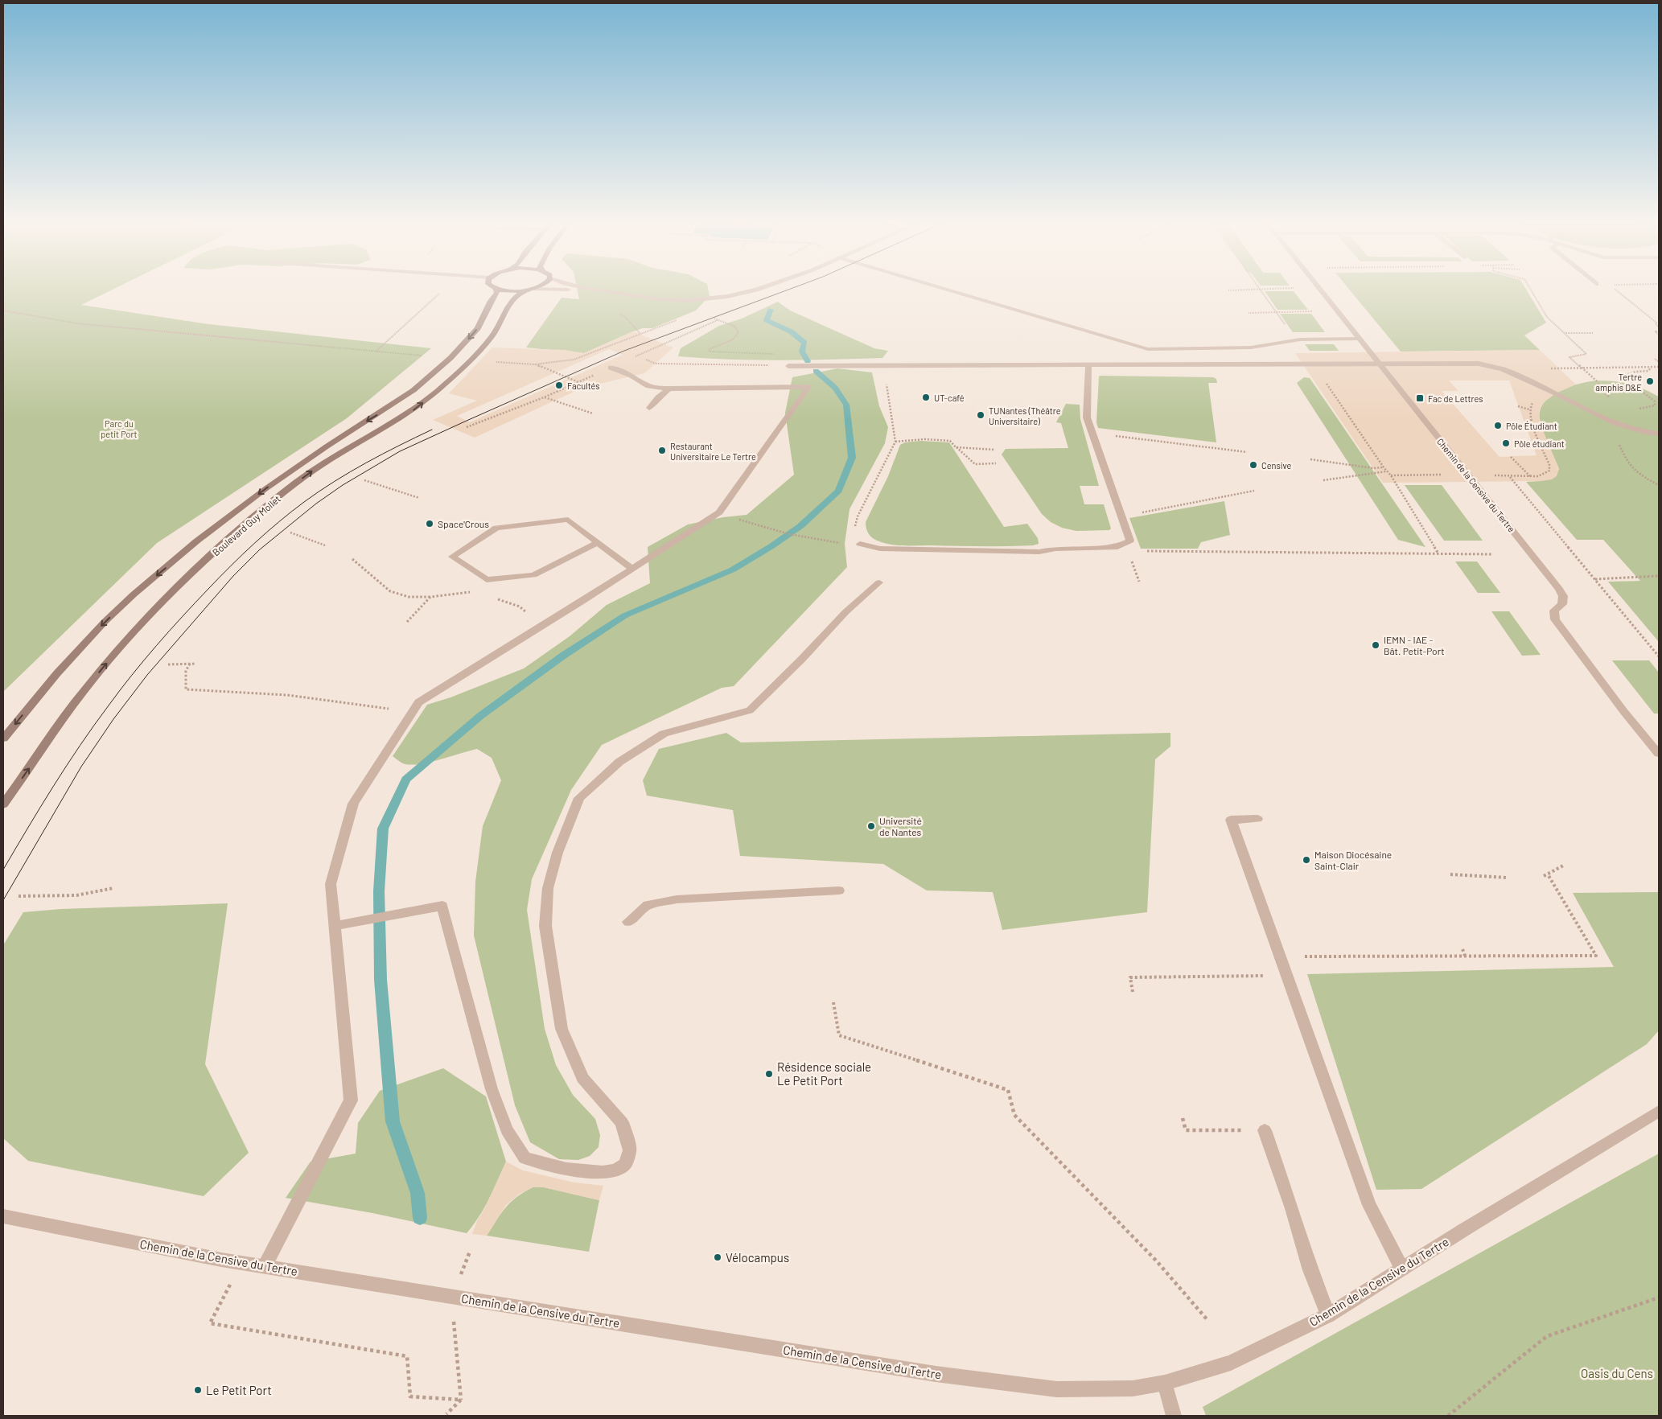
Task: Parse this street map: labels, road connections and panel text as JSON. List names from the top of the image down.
{
  "streets": {
    "main road": ["Boulevard Guy Mollet"],
    "street": ["Chemin de la Censive du Tertre"]
  },
  "parks": ["Parc du petit Port", "Oasis du Cens"],
  "places": {
    "other": [
      "Tertre amphis D&E",
      "Facultés",
      "UT-café",
      "TUNantes (Théâtre Universitaire)",
      "Pôle Étudiant",
      "Pôle étudiant",
      "Restaurant Universitaire Le Tertre",
      "Censive",
      "Space'Crous",
      "IEMN - IAE - Bât. Petit-Port",
      "Université de Nantes",
      "Maison Diocésaine Saint-Clair",
      "Résidence sociale Le Petit Port",
      "Vélocampus",
      "Le Petit Port"
    ],
    "transit": ["Fac de Lettres"]
  }
}
